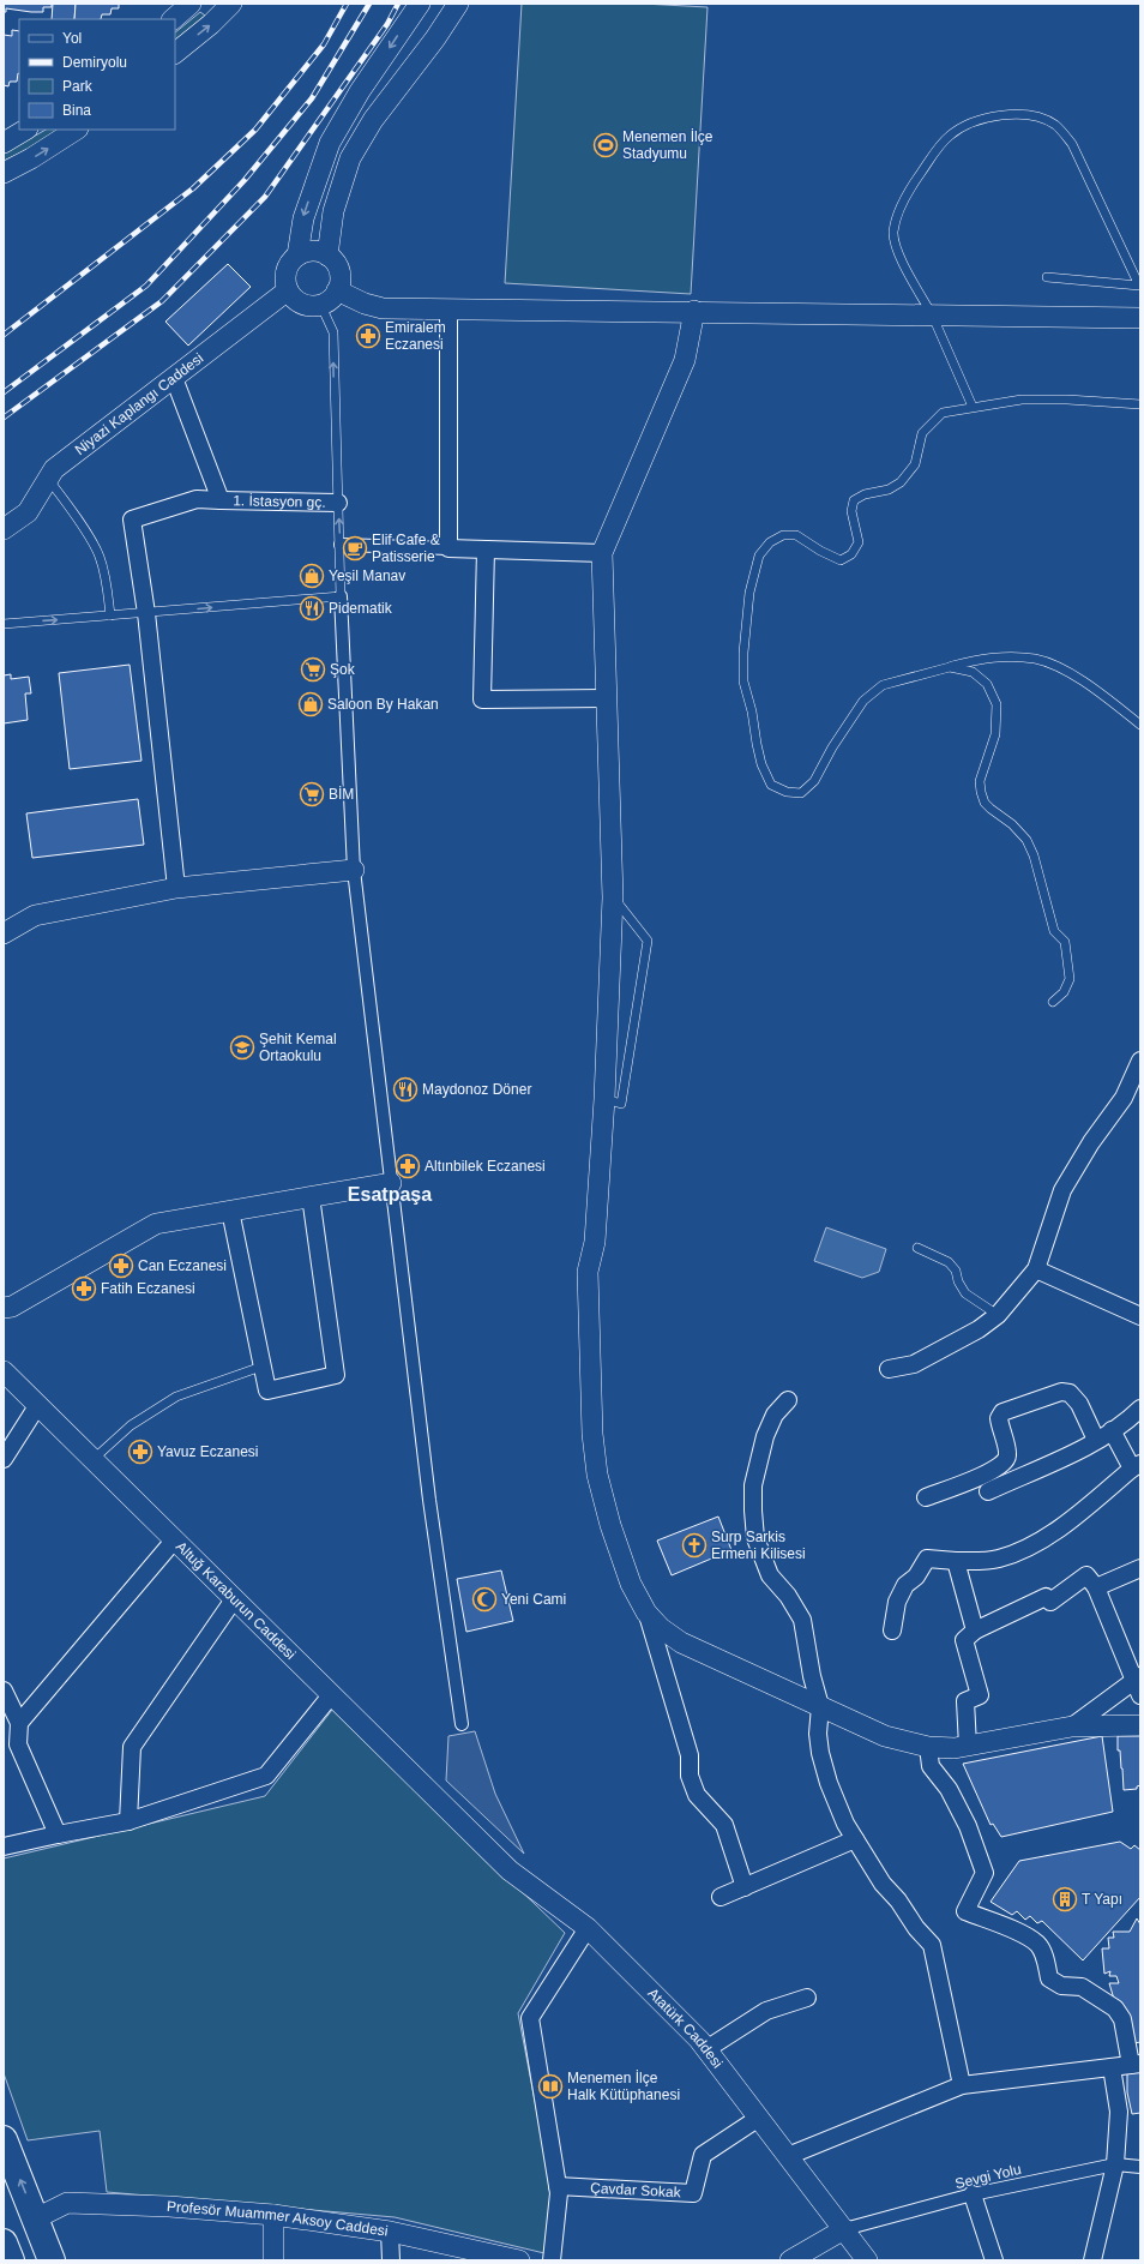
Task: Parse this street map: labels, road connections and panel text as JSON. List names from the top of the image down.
{
  "streets": {
    "street": [
      "Niyazi Kaplangı Caddesi",
      "1. İstasyon gç.",
      "Altuğ Karaburun Caddesi",
      "Atatürk Caddesi",
      "Sevgi Yolu",
      "Çavdar Sokak",
      "Profesör Muammer Aksoy Caddesi"
    ]
  },
  "crossings": [
    ["Niyazi Kaplangı Caddesi", "1. İstasyon gç."],
    ["Altuğ Karaburun Caddesi", "Atatürk Caddesi"],
    ["Atatürk Caddesi", "Sevgi Yolu"],
    ["Atatürk Caddesi", "Çavdar Sokak"]
  ],
  "districts": ["Esatpaşa"],
  "places": {
    "sports": ["Menemen İlçe Stadyumu"],
    "pharmacy": [
      "Emiralem Eczanesi",
      "Altınbilek Eczanesi",
      "Can Eczanesi",
      "Fatih Eczanesi",
      "Yavuz Eczanesi"
    ],
    "cafe": ["Elif Cafe & Patisserie"],
    "shop": ["Yeşil Manav", "Saloon By Hakan"],
    "restaurant": ["Pidematik", "Maydonoz Döner"],
    "supermarket": ["Şok", "BİM"],
    "school or university": ["Şehit Kemal Ortaokulu"],
    "church": ["Surp Sarkis Ermeni Kilisesi"],
    "mosque": ["Yeni Cami"],
    "building": ["T Yapı"],
    "library": ["Menemen İlçe Halk Kütüphanesi"]
  },
  "legend": [
    "Yol",
    "Demiryolu",
    "Park",
    "Bina"
  ]
}
